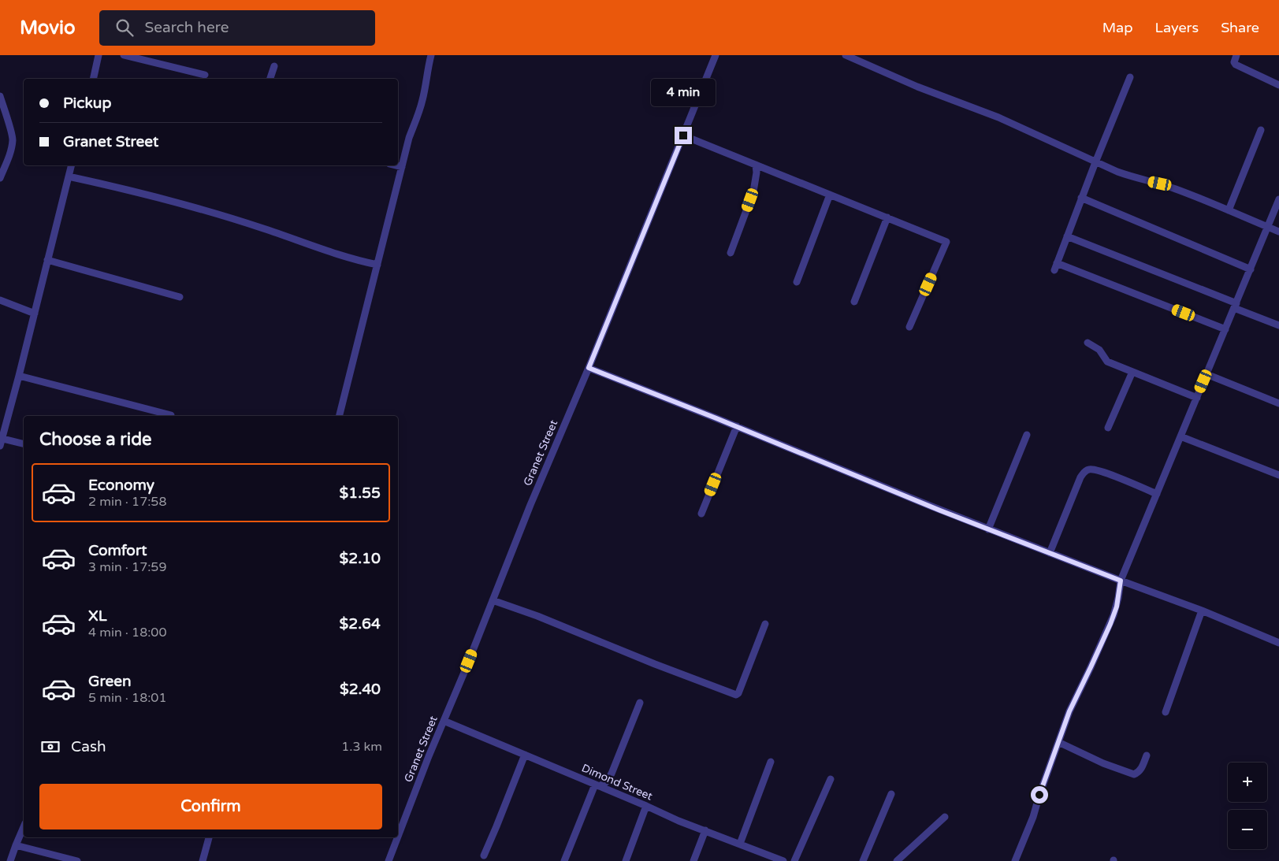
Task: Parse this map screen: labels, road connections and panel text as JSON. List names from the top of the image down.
{
  "streets": {
    "street": ["Granet Street", "Dimond Street"]
  },
  "crossings": [
    ["Granet Street", "Dimond Street"]
  ],
  "page": {
    "header": "Movio",
    "search": "Search here",
    "nav": ["Map", "Layers", "Share"],
    "bubble": "4 min",
    "banner": ["Pickup", "Granet Street"],
    "heading": "Choose a ride",
    "list": [
      {
        "name": "Economy",
        "note": "2 min · 17:58",
        "value": "$1.55"
      },
      {
        "name": "Comfort",
        "note": "3 min · 17:59",
        "value": "$2.10"
      },
      {
        "name": "XL",
        "note": "4 min · 18:00",
        "value": "$2.64"
      },
      {
        "name": "Green",
        "note": "5 min · 18:01",
        "value": "$2.40"
      }
    ],
    "pay": ["Cash", "1.3 km"],
    "map_buttons": ["+", "−"],
    "buttons": "Confirm"
  }
}
